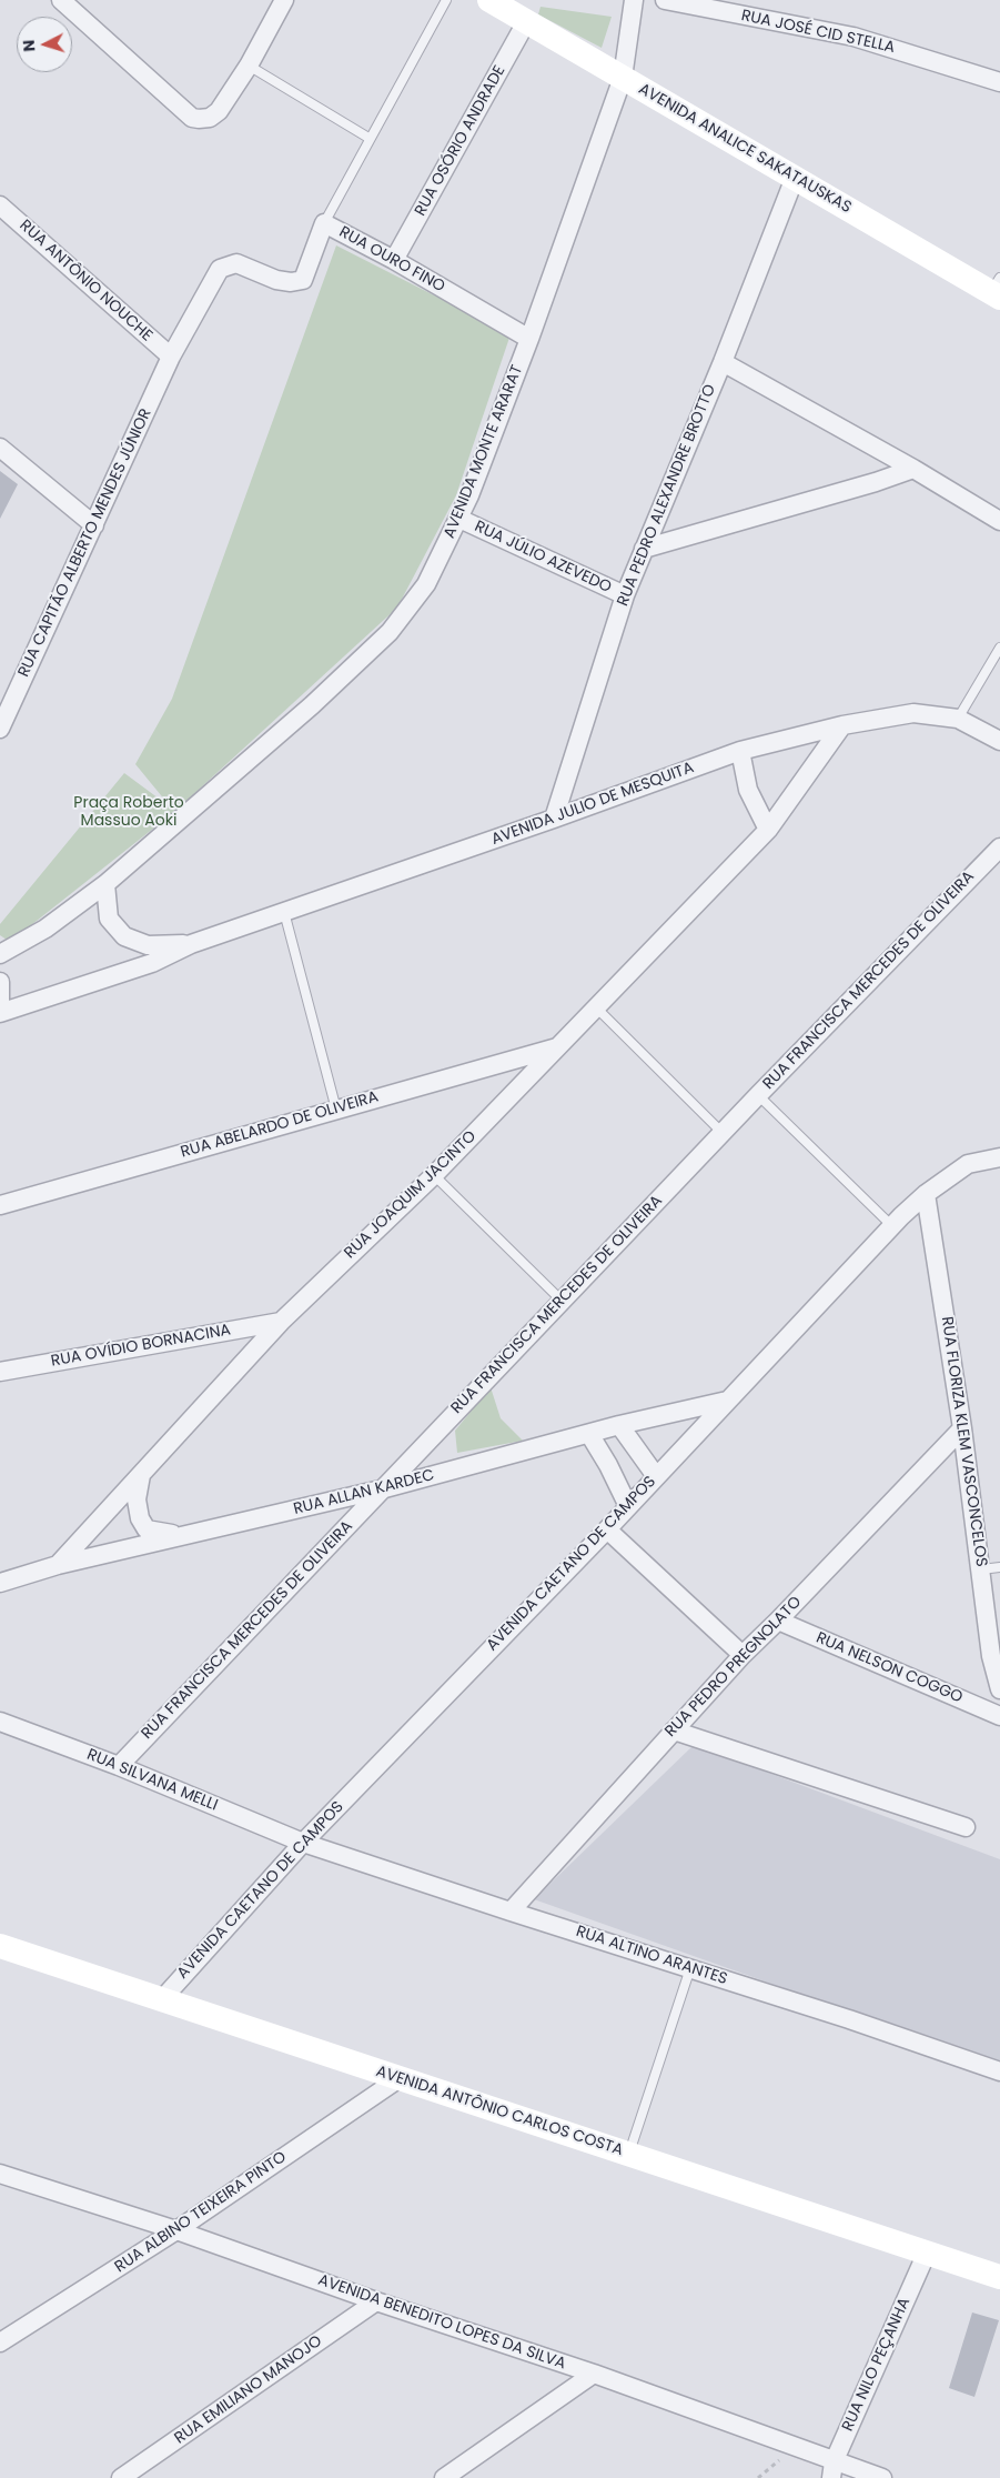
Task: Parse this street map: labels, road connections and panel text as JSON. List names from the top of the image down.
{
  "streets": {
    "main road": ["AVENIDA ANALICE SAKATAUSKAS", "AVENIDA ANTÔNIO CARLOS COSTA"],
    "street": [
      "RUA JOSÉ CID STELLA",
      "RUA OSÓRIO ANDRADE",
      "RUA OURO FINO",
      "RUA ANTÔNIO NOUCHE",
      "AVENIDA MONTE ARARAT",
      "RUA PEDRO ALEXANDRE BROTTO",
      "RUA CAPITÃO ALBERTO MENDES JÚNIOR",
      "RUA JÚLIO AZEVEDO",
      "AVENIDA JULIO DE MESQUITA",
      "RUA FRANCISCA MERCEDES DE OLIVEIRA",
      "RUA ABELARDO DE OLIVEIRA",
      "RUA JOAQUIM JACINTO",
      "RUA OVÍDIO BORNACINA",
      "RUA FLORIZA KLEM VASCONCELOS",
      "RUA ALLAN KARDEC",
      "AVENIDA CAETANO DE CAMPOS",
      "RUA PEDRO PREGNOLATO",
      "RUA NELSON COGGO",
      "RUA SILVANA MELLI",
      "RUA ALTINO ARANTES",
      "RUA ALBINO TEIXEIRA PINTO",
      "AVENIDA BENEDITO LOPES DA SILVA",
      "RUA NILO PEÇANHA",
      "RUA EMILIANO MANOJO"
    ]
  },
  "crossings": [
    ["RUA OSÓRIO ANDRADE", "AVENIDA ANALICE SAKATAUSKAS"],
    ["RUA OSÓRIO ANDRADE", "RUA OURO FINO"],
    ["AVENIDA ANALICE SAKATAUSKAS", "AVENIDA MONTE ARARAT"],
    ["AVENIDA ANALICE SAKATAUSKAS", "RUA PEDRO ALEXANDRE BROTTO"],
    ["RUA OURO FINO", "RUA ANTÔNIO NOUCHE"],
    ["RUA OURO FINO", "AVENIDA MONTE ARARAT"],
    ["RUA OURO FINO", "RUA CAPITÃO ALBERTO MENDES JÚNIOR"],
    ["RUA ANTÔNIO NOUCHE", "RUA CAPITÃO ALBERTO MENDES JÚNIOR"],
    ["AVENIDA MONTE ARARAT", "RUA JÚLIO AZEVEDO"],
    ["AVENIDA MONTE ARARAT", "AVENIDA JULIO DE MESQUITA"],
    ["RUA PEDRO ALEXANDRE BROTTO", "RUA JÚLIO AZEVEDO"],
    ["RUA PEDRO ALEXANDRE BROTTO", "AVENIDA JULIO DE MESQUITA"],
    ["AVENIDA JULIO DE MESQUITA", "RUA JOAQUIM JACINTO"],
    ["RUA FRANCISCA MERCEDES DE OLIVEIRA", "RUA ALLAN KARDEC"],
    ["RUA FRANCISCA MERCEDES DE OLIVEIRA", "RUA SILVANA MELLI"],
    ["RUA ABELARDO DE OLIVEIRA", "RUA JOAQUIM JACINTO"],
    ["RUA JOAQUIM JACINTO", "RUA OVÍDIO BORNACINA"],
    ["RUA JOAQUIM JACINTO", "RUA ALLAN KARDEC"],
    ["RUA FLORIZA KLEM VASCONCELOS", "AVENIDA CAETANO DE CAMPOS"],
    ["RUA FLORIZA KLEM VASCONCELOS", "RUA PEDRO PREGNOLATO"],
    ["RUA ALLAN KARDEC", "AVENIDA CAETANO DE CAMPOS"],
    ["AVENIDA CAETANO DE CAMPOS", "RUA SILVANA MELLI"],
    ["AVENIDA CAETANO DE CAMPOS", "RUA ALTINO ARANTES"],
    ["AVENIDA CAETANO DE CAMPOS", "AVENIDA ANTÔNIO CARLOS COSTA"],
    ["RUA PEDRO PREGNOLATO", "RUA NELSON COGGO"],
    ["RUA PEDRO PREGNOLATO", "RUA ALTINO ARANTES"],
    ["RUA SILVANA MELLI", "RUA ALTINO ARANTES"],
    ["AVENIDA ANTÔNIO CARLOS COSTA", "RUA ALBINO TEIXEIRA PINTO"],
    ["AVENIDA ANTÔNIO CARLOS COSTA", "RUA NILO PEÇANHA"],
    ["RUA ALBINO TEIXEIRA PINTO", "AVENIDA BENEDITO LOPES DA SILVA"],
    ["AVENIDA BENEDITO LOPES DA SILVA", "RUA NILO PEÇANHA"],
    ["AVENIDA BENEDITO LOPES DA SILVA", "RUA EMILIANO MANOJO"]
  ],
  "parks": ["Praça Roberto Massuo Aoki"],
  "north": "left"
}
